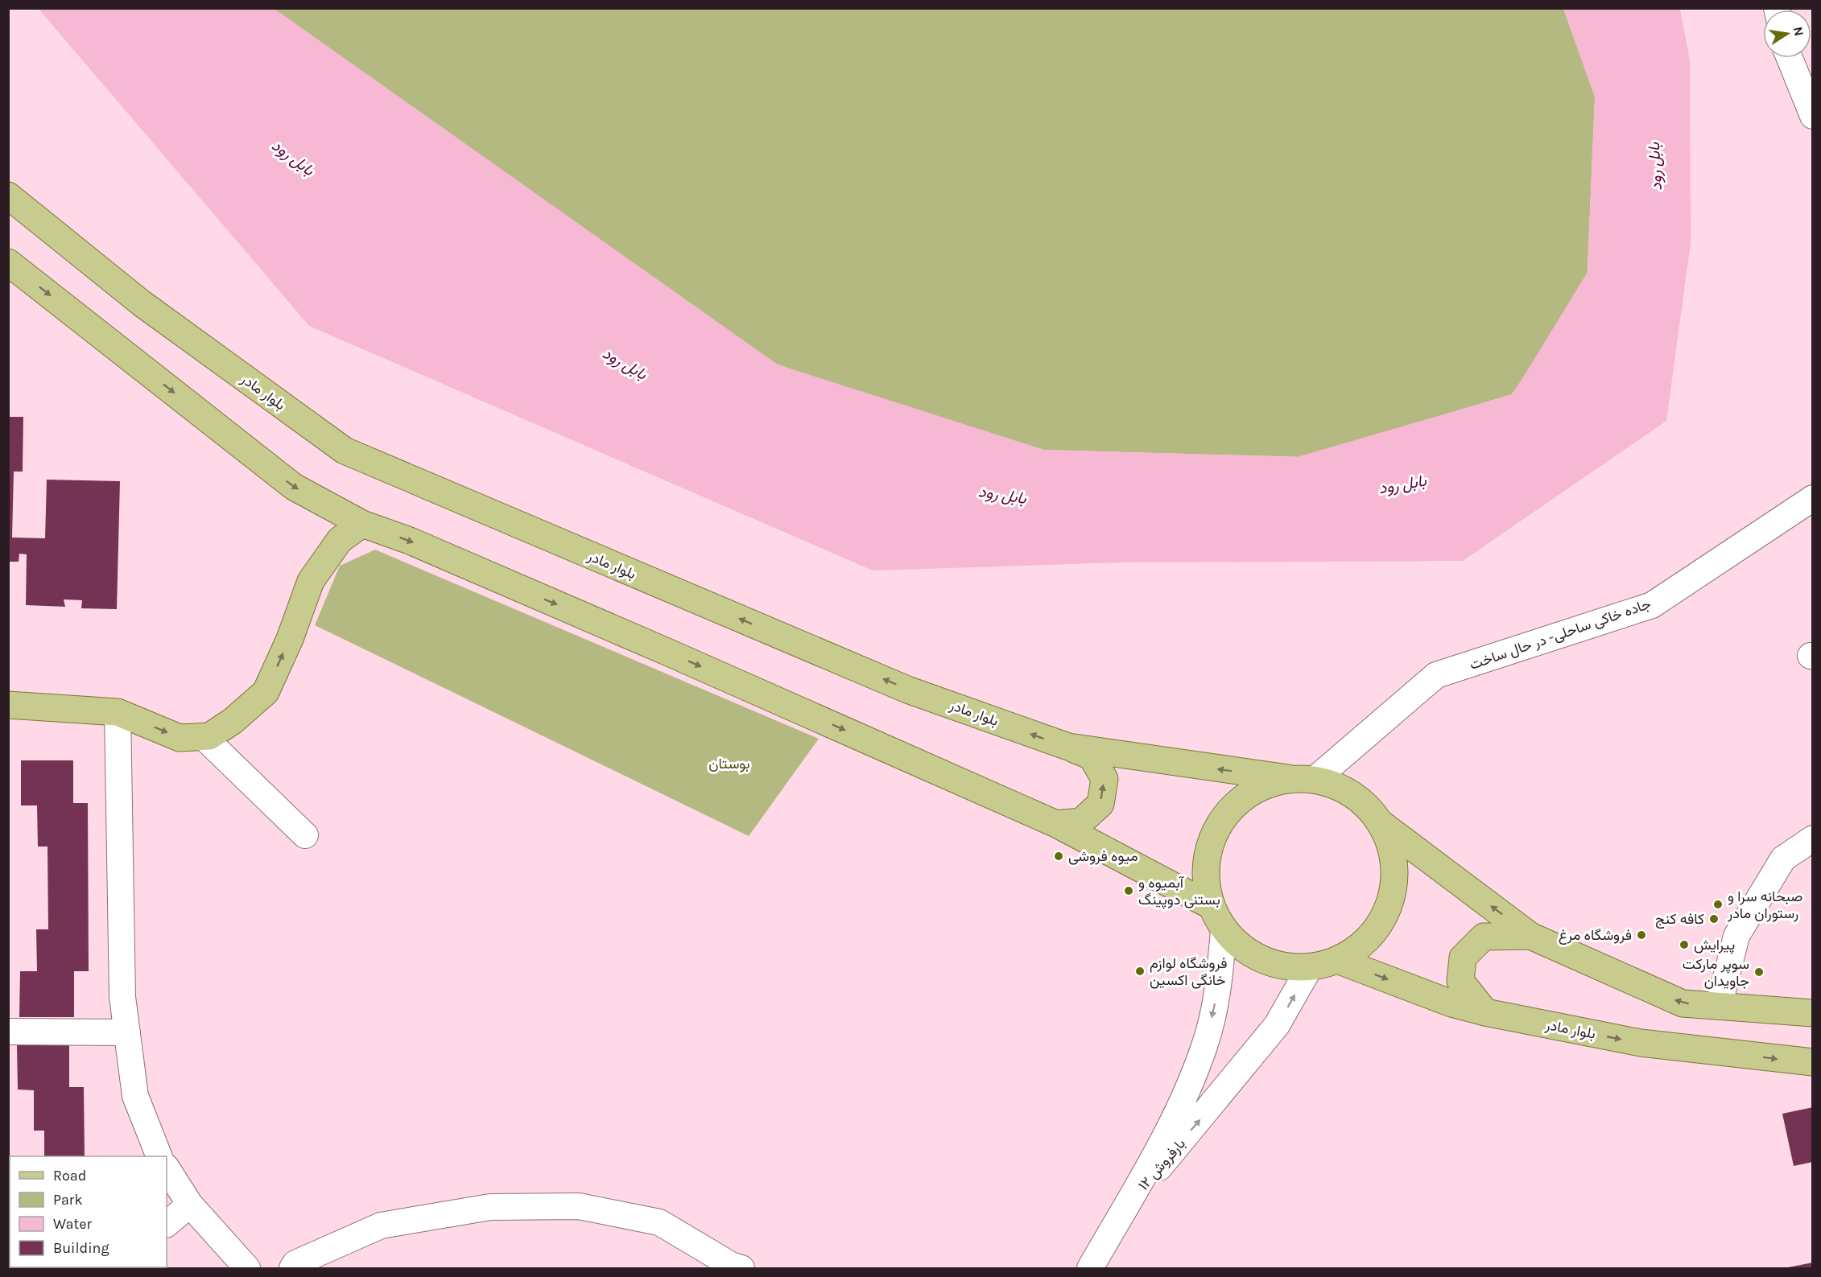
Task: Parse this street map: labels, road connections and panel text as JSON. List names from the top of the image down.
{
  "streets": {
    "main road": ["بلوار مادر"],
    "street": ["جاده خاکی ساحلی- در حال ساخت", "بارفروش ۱۲"]
  },
  "water": ["بابل رود"],
  "parks": ["بوستان"],
  "places": [
    "میوه فروشی",
    "آبمیوه و بستنی دوپینگ",
    "صبحانه سرا و رستوران مادر",
    "کافه کنج",
    "فروشگاه مرغ",
    "پیرایش",
    "فروشگاه لوازم خانگی اکسین",
    "سوپر مارکت جاویدان"
  ],
  "legend": [
    "Road",
    "Park",
    "Water",
    "Building"
  ],
  "north": "right"
}
